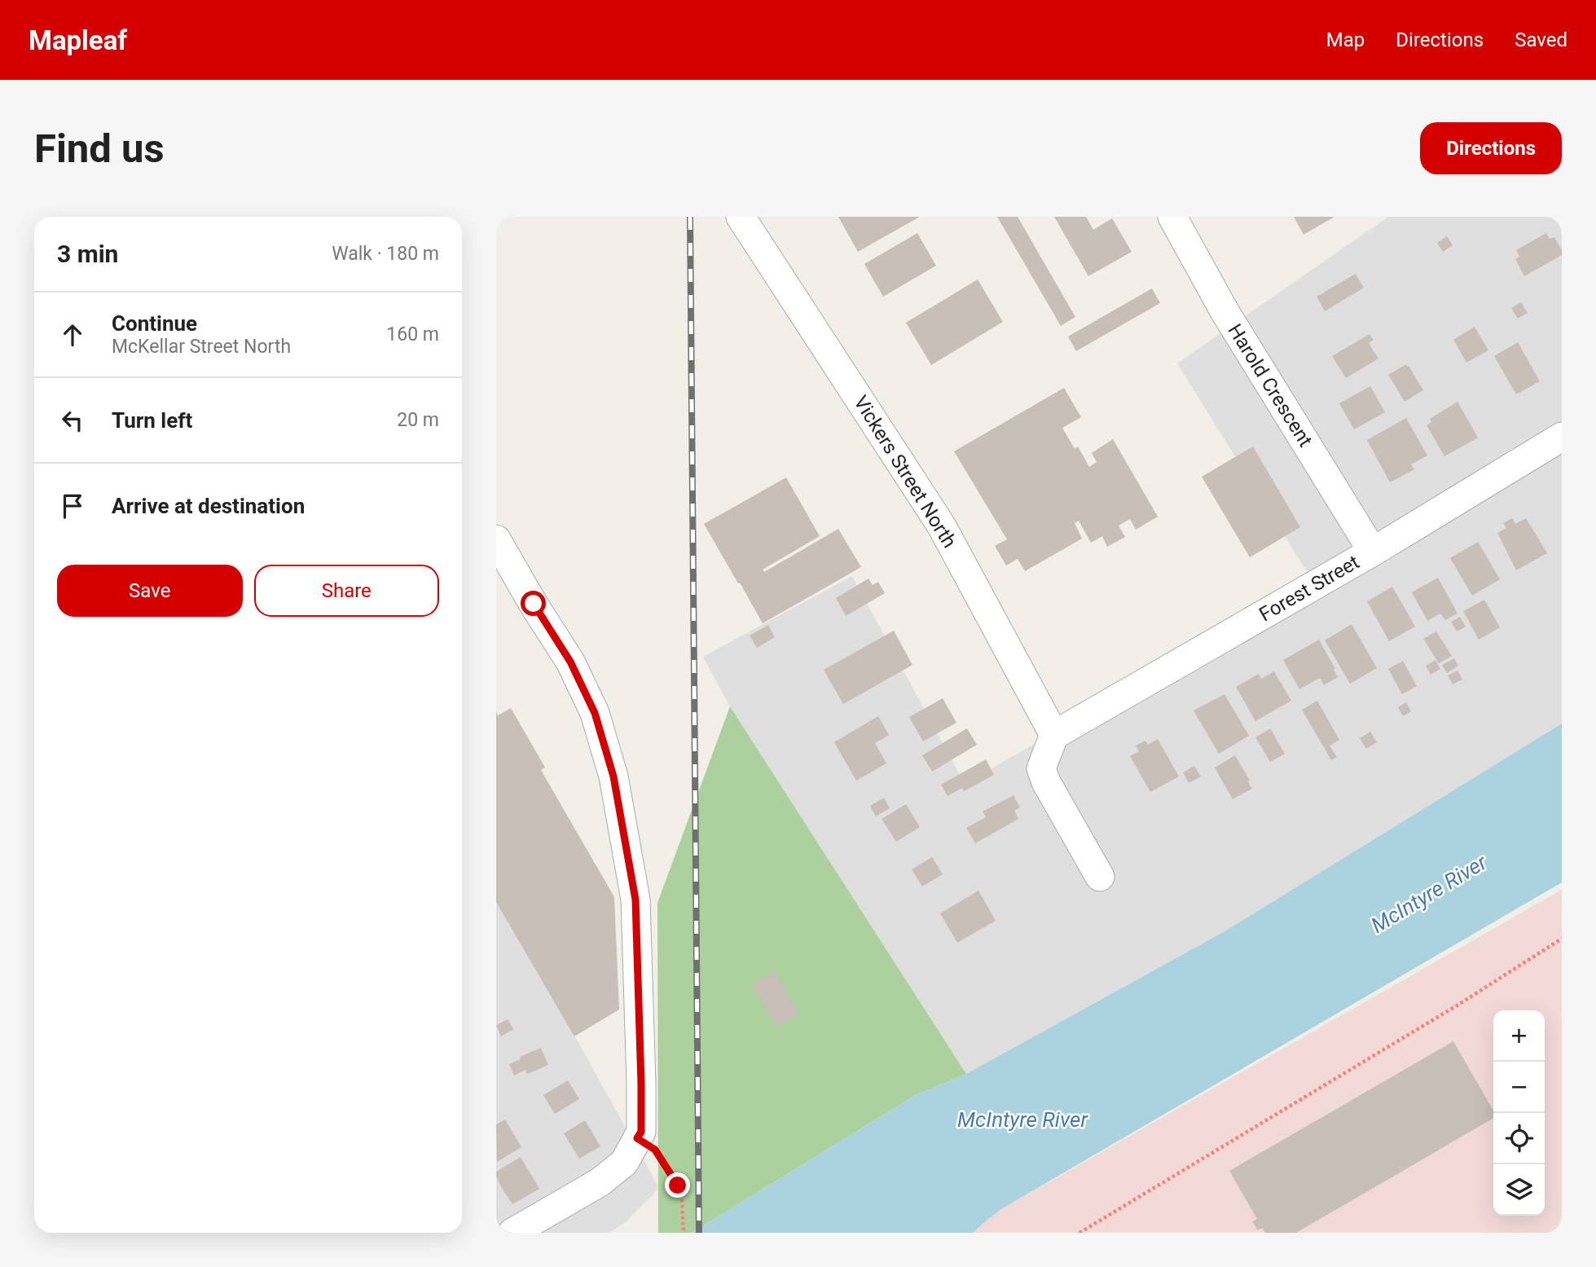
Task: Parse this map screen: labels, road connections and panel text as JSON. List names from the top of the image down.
{
  "streets": {
    "street": ["Harold Crescent", "Vickers Street North", "Forest Street"]
  },
  "crossings": [
    ["Harold Crescent", "Forest Street"],
    ["Vickers Street North", "Forest Street"]
  ],
  "water": ["McIntyre River"],
  "page": {
    "header": "Mapleaf",
    "nav": ["Map", "Directions", "Saved"],
    "buttons": [
      "Directions",
      ["Save", "Share"]
    ],
    "title": "Find us",
    "heading": ["3 min", "Walk · 180 m"],
    "list": [
      ["Continue", "McKellar Street North", "160 m"],
      ["Turn left", "20 m"],
      "Arrive at destination"
    ],
    "map_buttons": ["+", "−"]
  }
}
